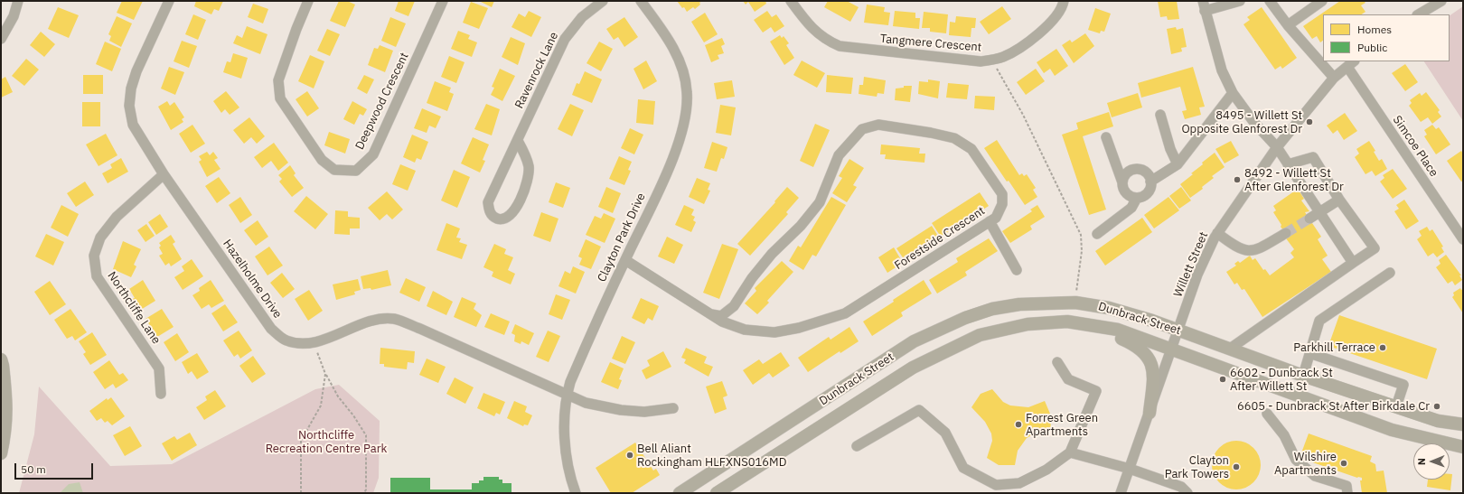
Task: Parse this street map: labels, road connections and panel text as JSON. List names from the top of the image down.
{
  "streets": {
    "main road": ["Dunbrack Street"],
    "street": [
      "Tangmere Crescent",
      "Ravenrock Lane",
      "Deepwood Crescent",
      "Simcoe Place",
      "Clayton Park Drive",
      "Forestside Crescent",
      "Willett Street",
      "Hazelholme Drive",
      "Northcliffe Lane"
    ]
  },
  "crossings": [
    ["Simcoe Place", "Willett Street"],
    ["Clayton Park Drive", "Forestside Crescent"],
    ["Clayton Park Drive", "Hazelholme Drive"],
    ["Willett Street", "Dunbrack Street"],
    ["Hazelholme Drive", "Northcliffe Lane"]
  ],
  "parks": ["Northcliffe Recreation Centre Park"],
  "places": [
    "8495 - Willett St Opposite Glenforest Dr",
    "8492 - Willett St After Glenforest Dr",
    "Parkhill Terrace",
    "6602 - Dunbrack St After Willett St",
    "6605 - Dunbrack St After Birkdale Cr",
    "Forrest Green Apartments",
    "Bell Aliant Rockingham HLFXNS016MD",
    "Wilshire Apartments",
    "Clayton Park Towers"
  ],
  "legend": ["Homes", "Public"],
  "scale_bar": "50 m",
  "north": "left"
}
